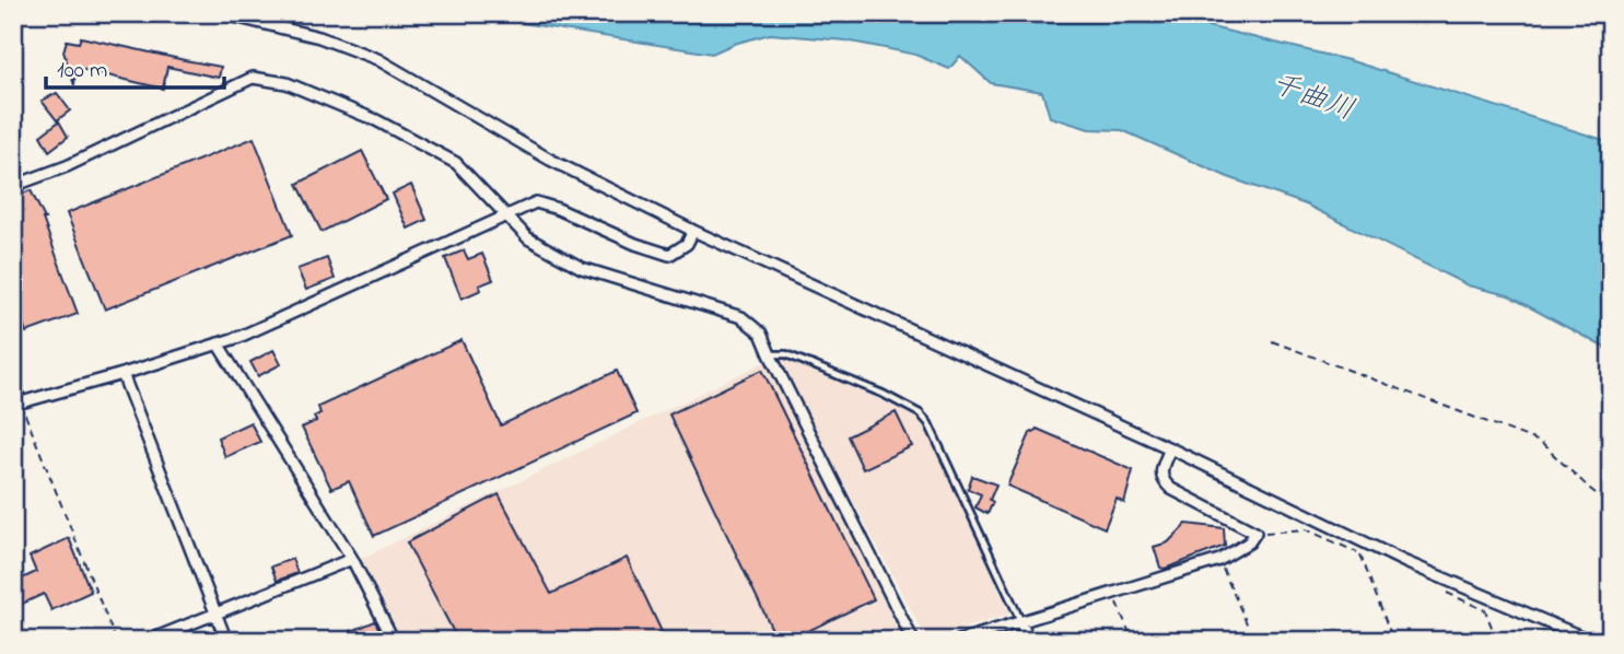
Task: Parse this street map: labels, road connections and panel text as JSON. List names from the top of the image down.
{
  "water": ["千曲川"],
  "scale_bar": "100 m"
}
